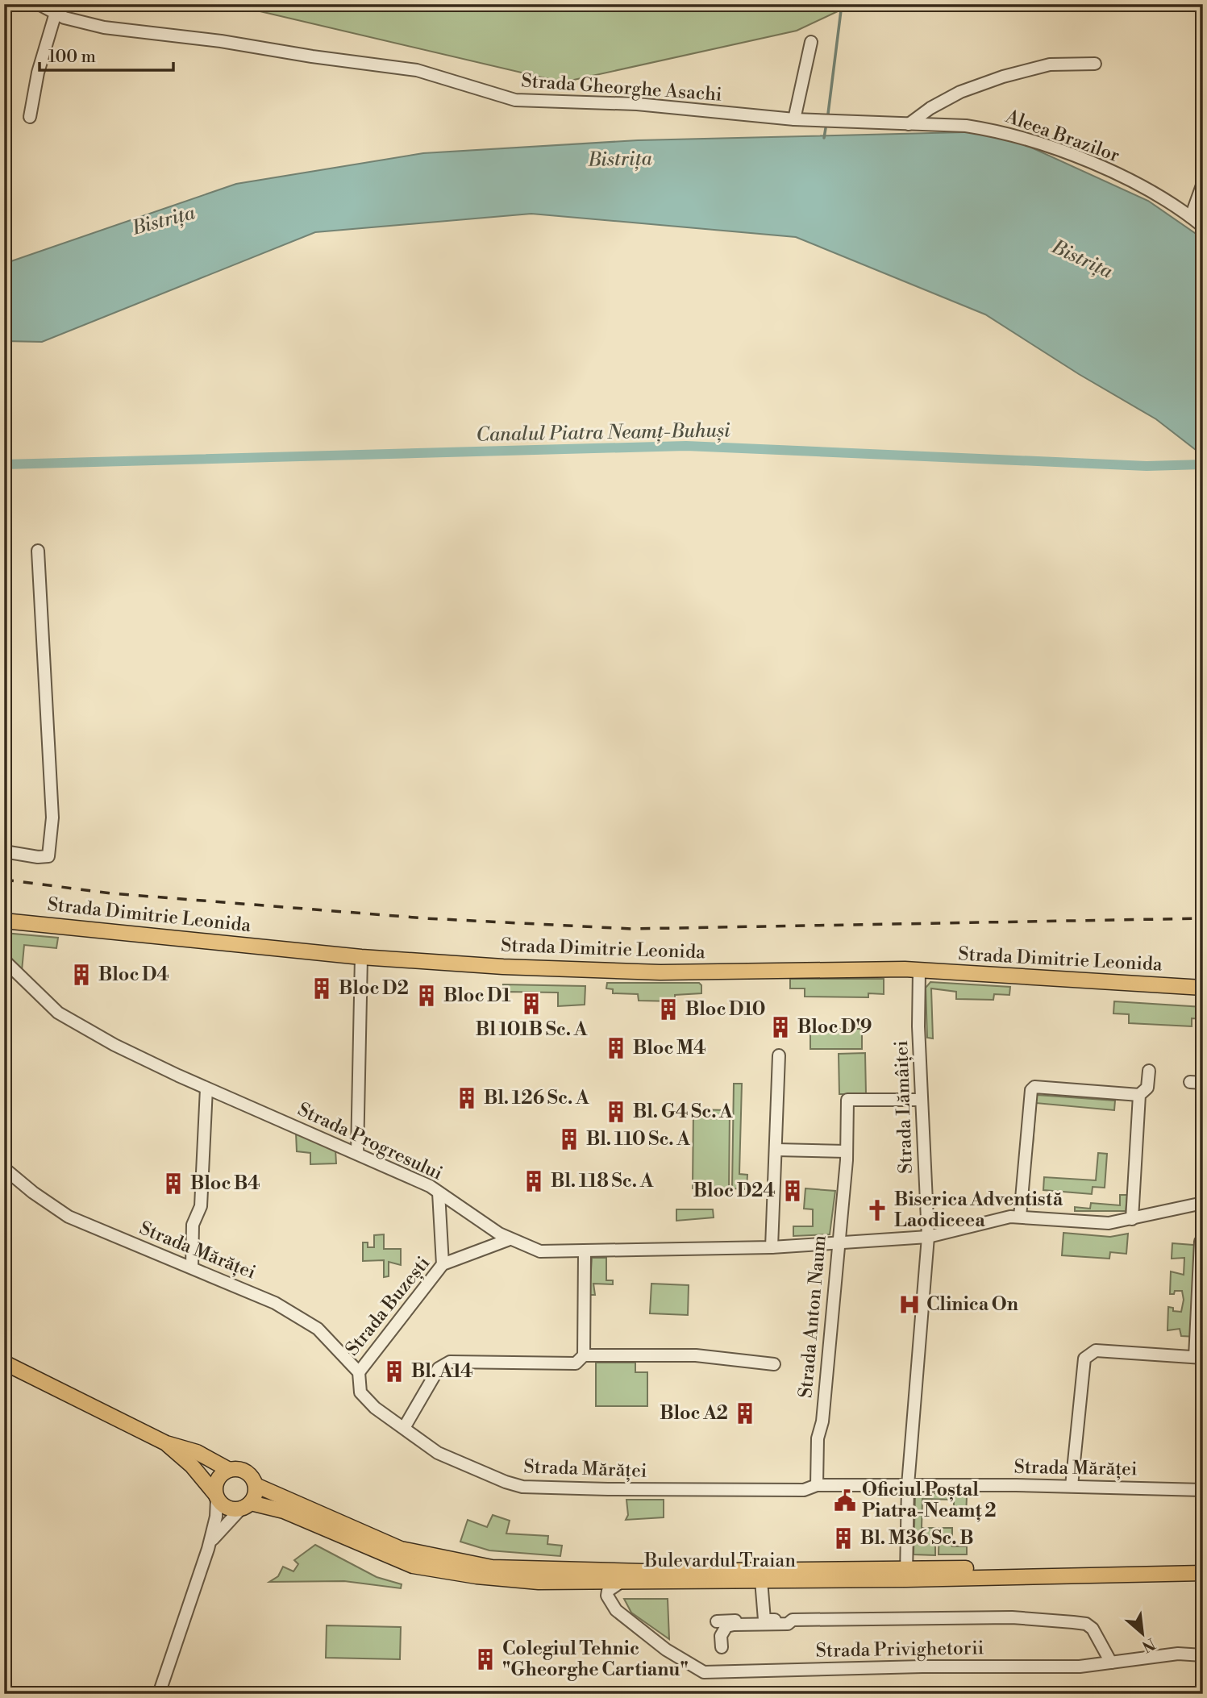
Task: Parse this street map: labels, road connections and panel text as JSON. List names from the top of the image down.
{
  "streets": {
    "main road": ["Strada Dimitrie Leonida", "Bulevardul Traian"],
    "street": [
      "Strada Gheorghe Asachi",
      "Aleea Brazilor",
      "Strada Lămâiței",
      "Strada Progresului",
      "Strada Mărăței",
      "Strada Buzești",
      "Strada Anton Naum",
      "Strada Privighetorii"
    ]
  },
  "crossings": [
    ["Strada Gheorghe Asachi", "Aleea Brazilor"],
    ["Strada Dimitrie Leonida", "Strada Lămâiței"],
    ["Strada Lămâiței", "Strada Progresului"],
    ["Strada Lămâiței", "Strada Mărăței"],
    ["Strada Lămâiței", "Strada Anton Naum"],
    ["Strada Lămâiței", "Bulevardul Traian"],
    ["Strada Progresului", "Strada Buzești"],
    ["Strada Progresului", "Strada Anton Naum"],
    ["Strada Mărăței", "Strada Buzești"],
    ["Strada Mărăței", "Strada Anton Naum"],
    ["Bulevardul Traian", "Strada Privighetorii"]
  ],
  "water": ["Bistrița", "Canalul Piatra Neamț-Buhuși"],
  "places": {
    "building": [
      "Bloc D4",
      "Bloc D2",
      "Bloc D1",
      "Bl 101B Sc. A",
      "Bloc D10",
      "Bloc D'9",
      "Bloc M4",
      "Bl. 126 Sc. A",
      "Bl. G4 Sc. A",
      "Bl. 110 Sc. A",
      "Bl. 118 Sc. A",
      "Bloc B4",
      "Bloc D24",
      "Bl. A14",
      "Bloc A2",
      "Bl. M36 Sc. B",
      "Colegiul Tehnic \"Gheorghe Cartianu\""
    ],
    "church": ["Biserica Adventistă Laodiceea"],
    "hospital": ["Clinica On"],
    "public building": ["Oficiul Poștal Piatra-Neamț 2"]
  },
  "scale_bar": "100 m",
  "north": "bottom right"
}
